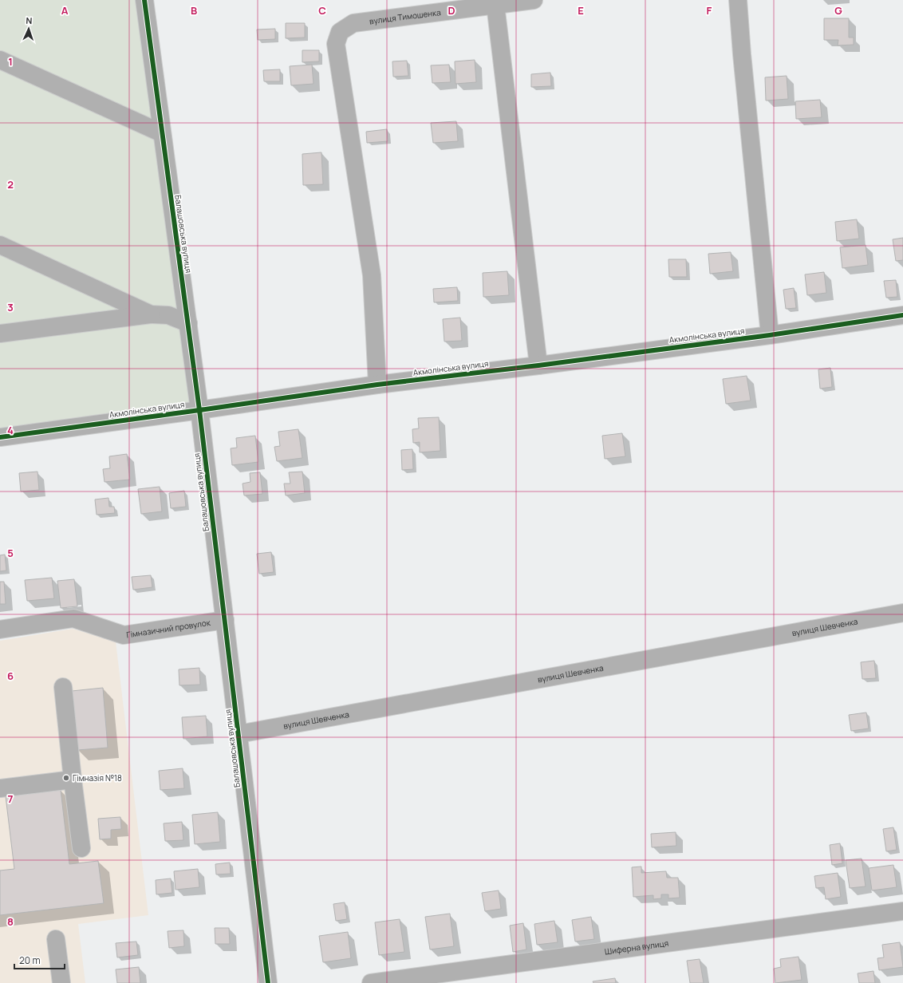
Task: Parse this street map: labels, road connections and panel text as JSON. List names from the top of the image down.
{
  "streets": {
    "street": [
      "вулиця Тимошенка",
      "Балашовська вулиця",
      "Акмолінська вулиця",
      "вулиця Шевченка",
      "Гімназичний провулок",
      "Шиферна вулиця"
    ]
  },
  "crossings": [
    ["вулиця Тимошенка", "Акмолінська вулиця"],
    ["Балашовська вулиця", "Акмолінська вулиця"],
    ["Балашовська вулиця", "вулиця Шевченка"],
    ["Балашовська вулиця", "Гімназичний провулок"]
  ],
  "places": ["Гімназія №18"],
  "scale_bar": "20 m",
  "north": "top",
  "grid": {
    "columns": [
      "A",
      "B",
      "C",
      "D",
      "E",
      "F",
      "G"
    ],
    "rows": [
      "1",
      "2",
      "3",
      "4",
      "5",
      "6",
      "7",
      "8"
    ]
  }
}
